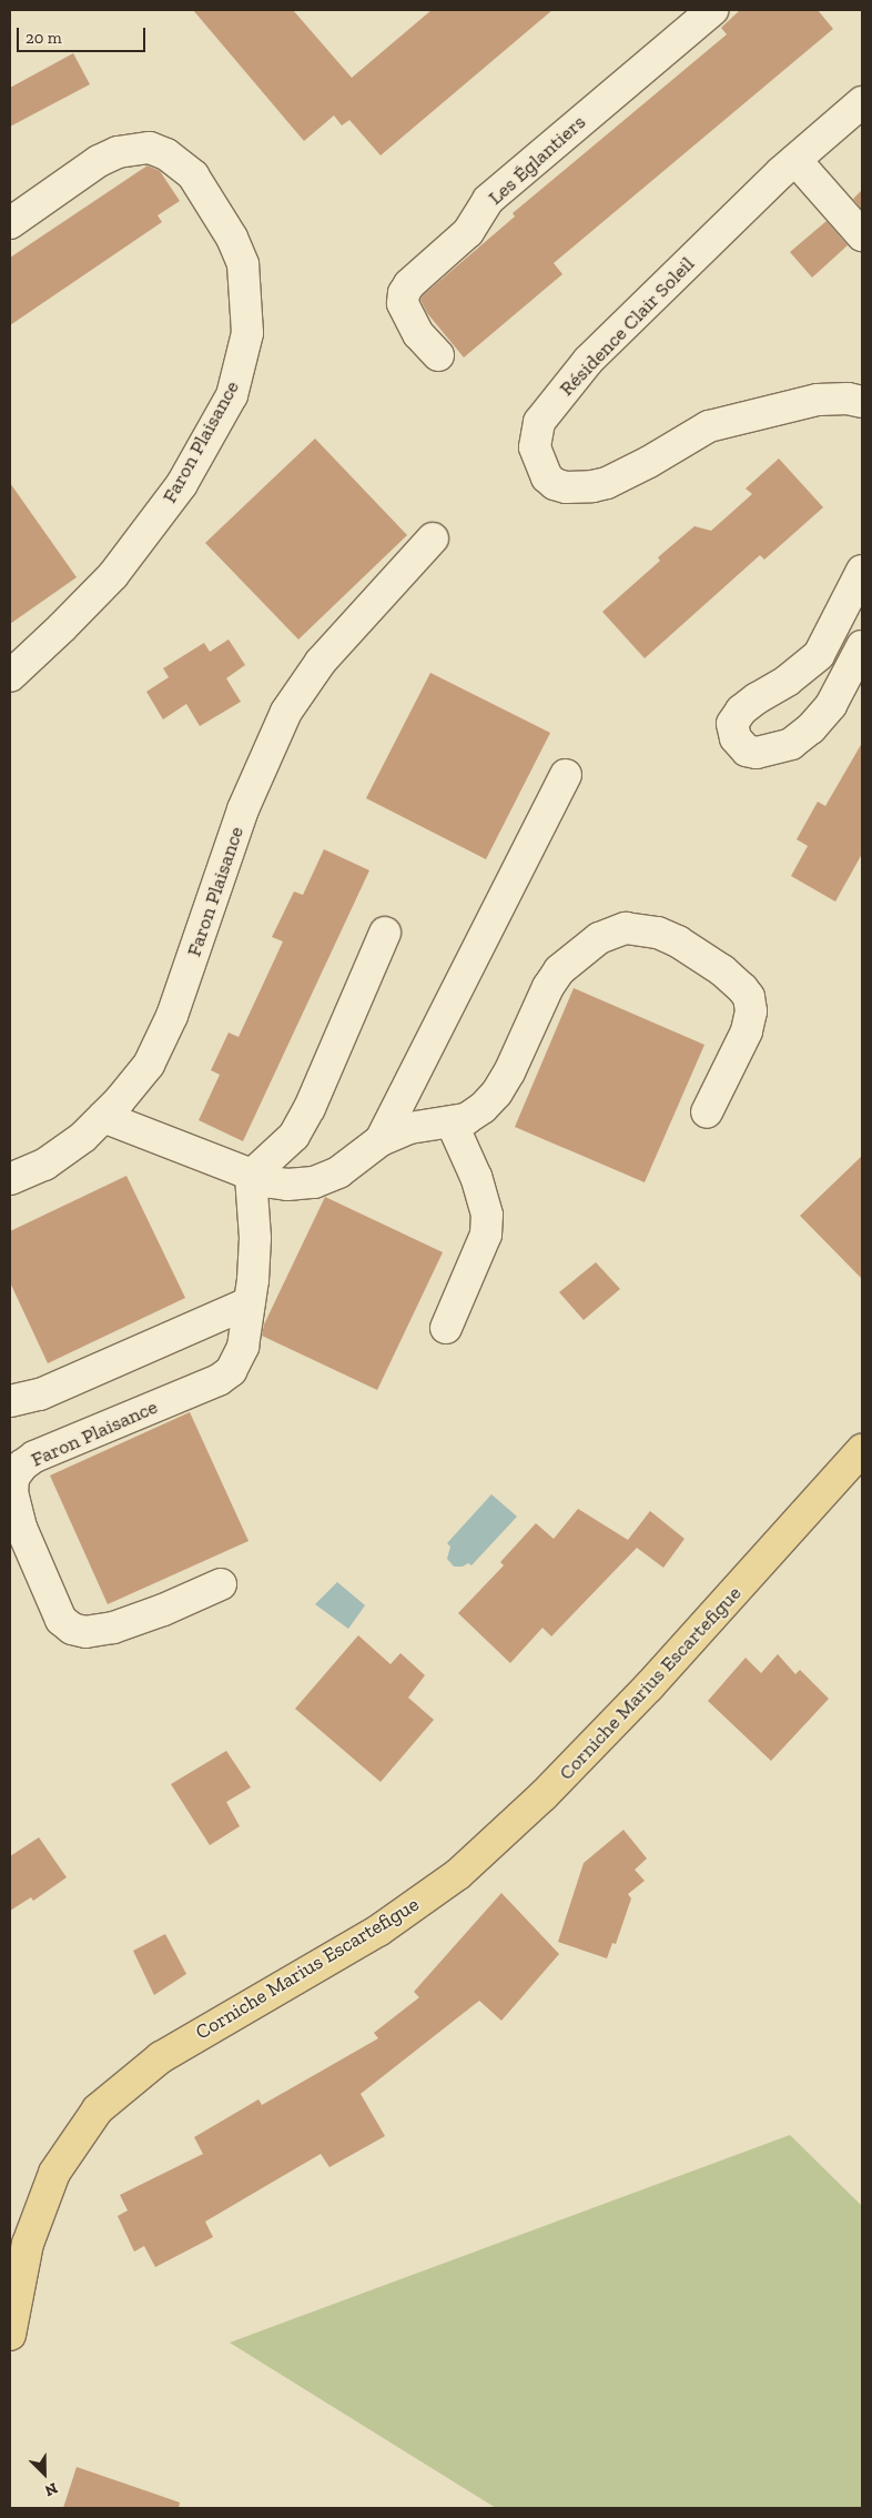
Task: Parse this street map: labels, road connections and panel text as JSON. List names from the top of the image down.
{
  "streets": {
    "main road": ["Corniche Marius Escartefigue"],
    "lane": ["Les Églantiers", "Résidence Clair Soleil", "Faron Plaisance"]
  },
  "scale_bar": "20 m",
  "north": "bottom right"
}
